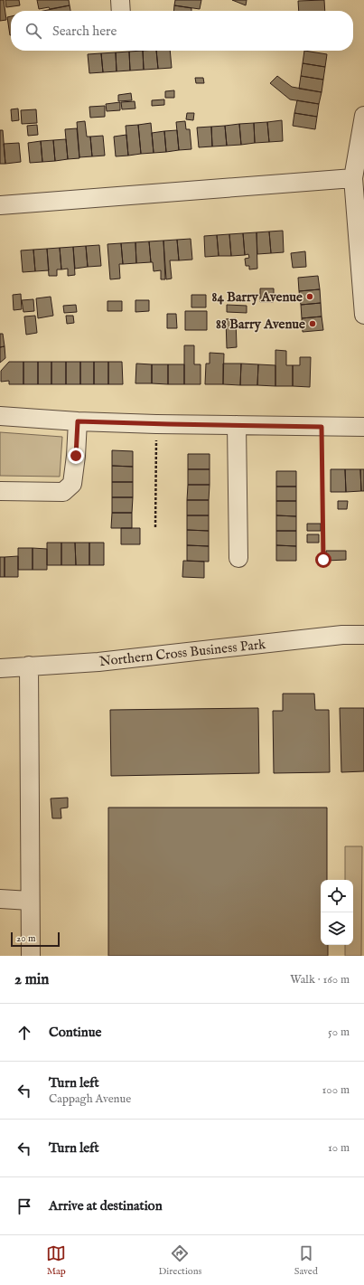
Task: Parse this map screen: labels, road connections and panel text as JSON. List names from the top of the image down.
{
  "streets": {
    "street": ["Northern Cross Business Park"]
  },
  "places": ["84 Barry Avenue", "88 Barry Avenue"],
  "scale_bar": "20 m",
  "page": {
    "search": "Search here",
    "scale": "20 m",
    "heading": ["2 min", "Walk · 160 m"],
    "list": [
      ["Continue", "50 m"],
      ["Turn left", "Cappagh Avenue", "100 m"],
      ["Turn left", "10 m"],
      "Arrive at destination"
    ],
    "nav": ["Map", "Directions", "Saved"]
  }
}
